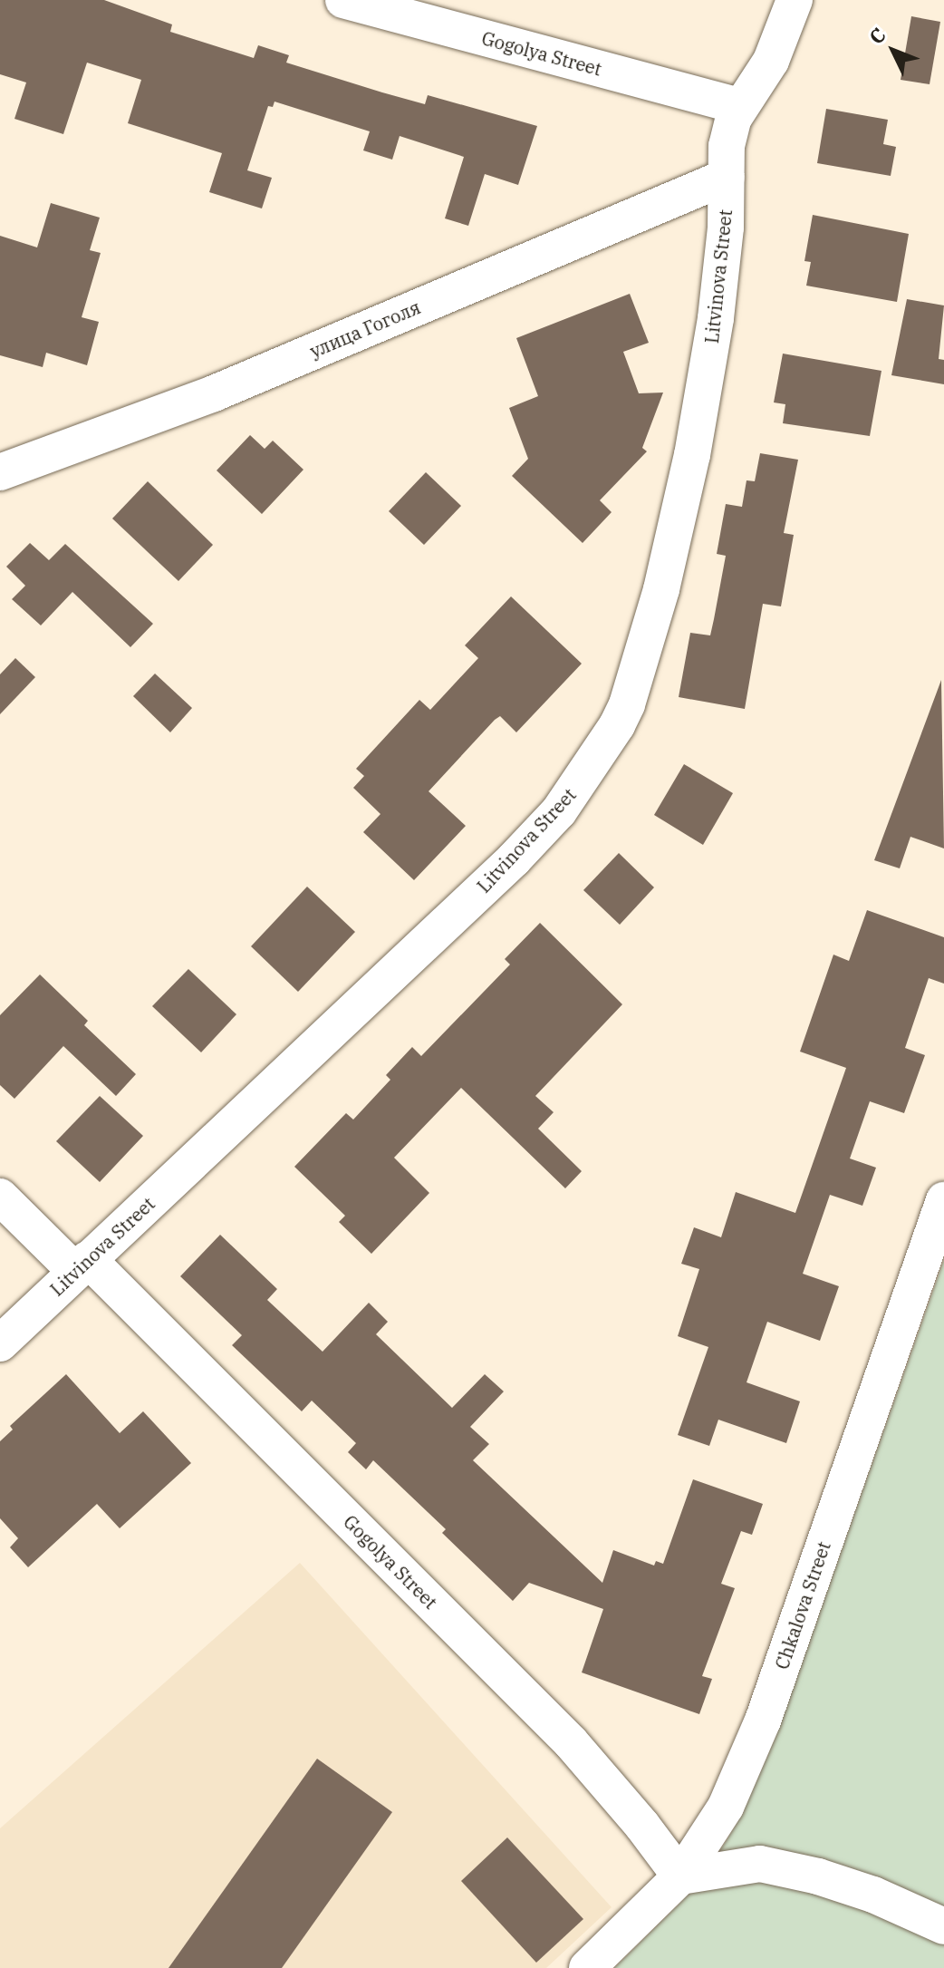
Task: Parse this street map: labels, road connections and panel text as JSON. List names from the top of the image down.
{
  "streets": {
    "street": [
      "Gogolya Street",
      "Litvinova Street",
      "улица Гоголя",
      "Chkalova Street"
    ]
  },
  "crossings": [
    ["Gogolya Street", "Litvinova Street"],
    ["Gogolya Street", "Chkalova Street"],
    ["Litvinova Street", "улица Гоголя"]
  ],
  "north": "top left"
}
